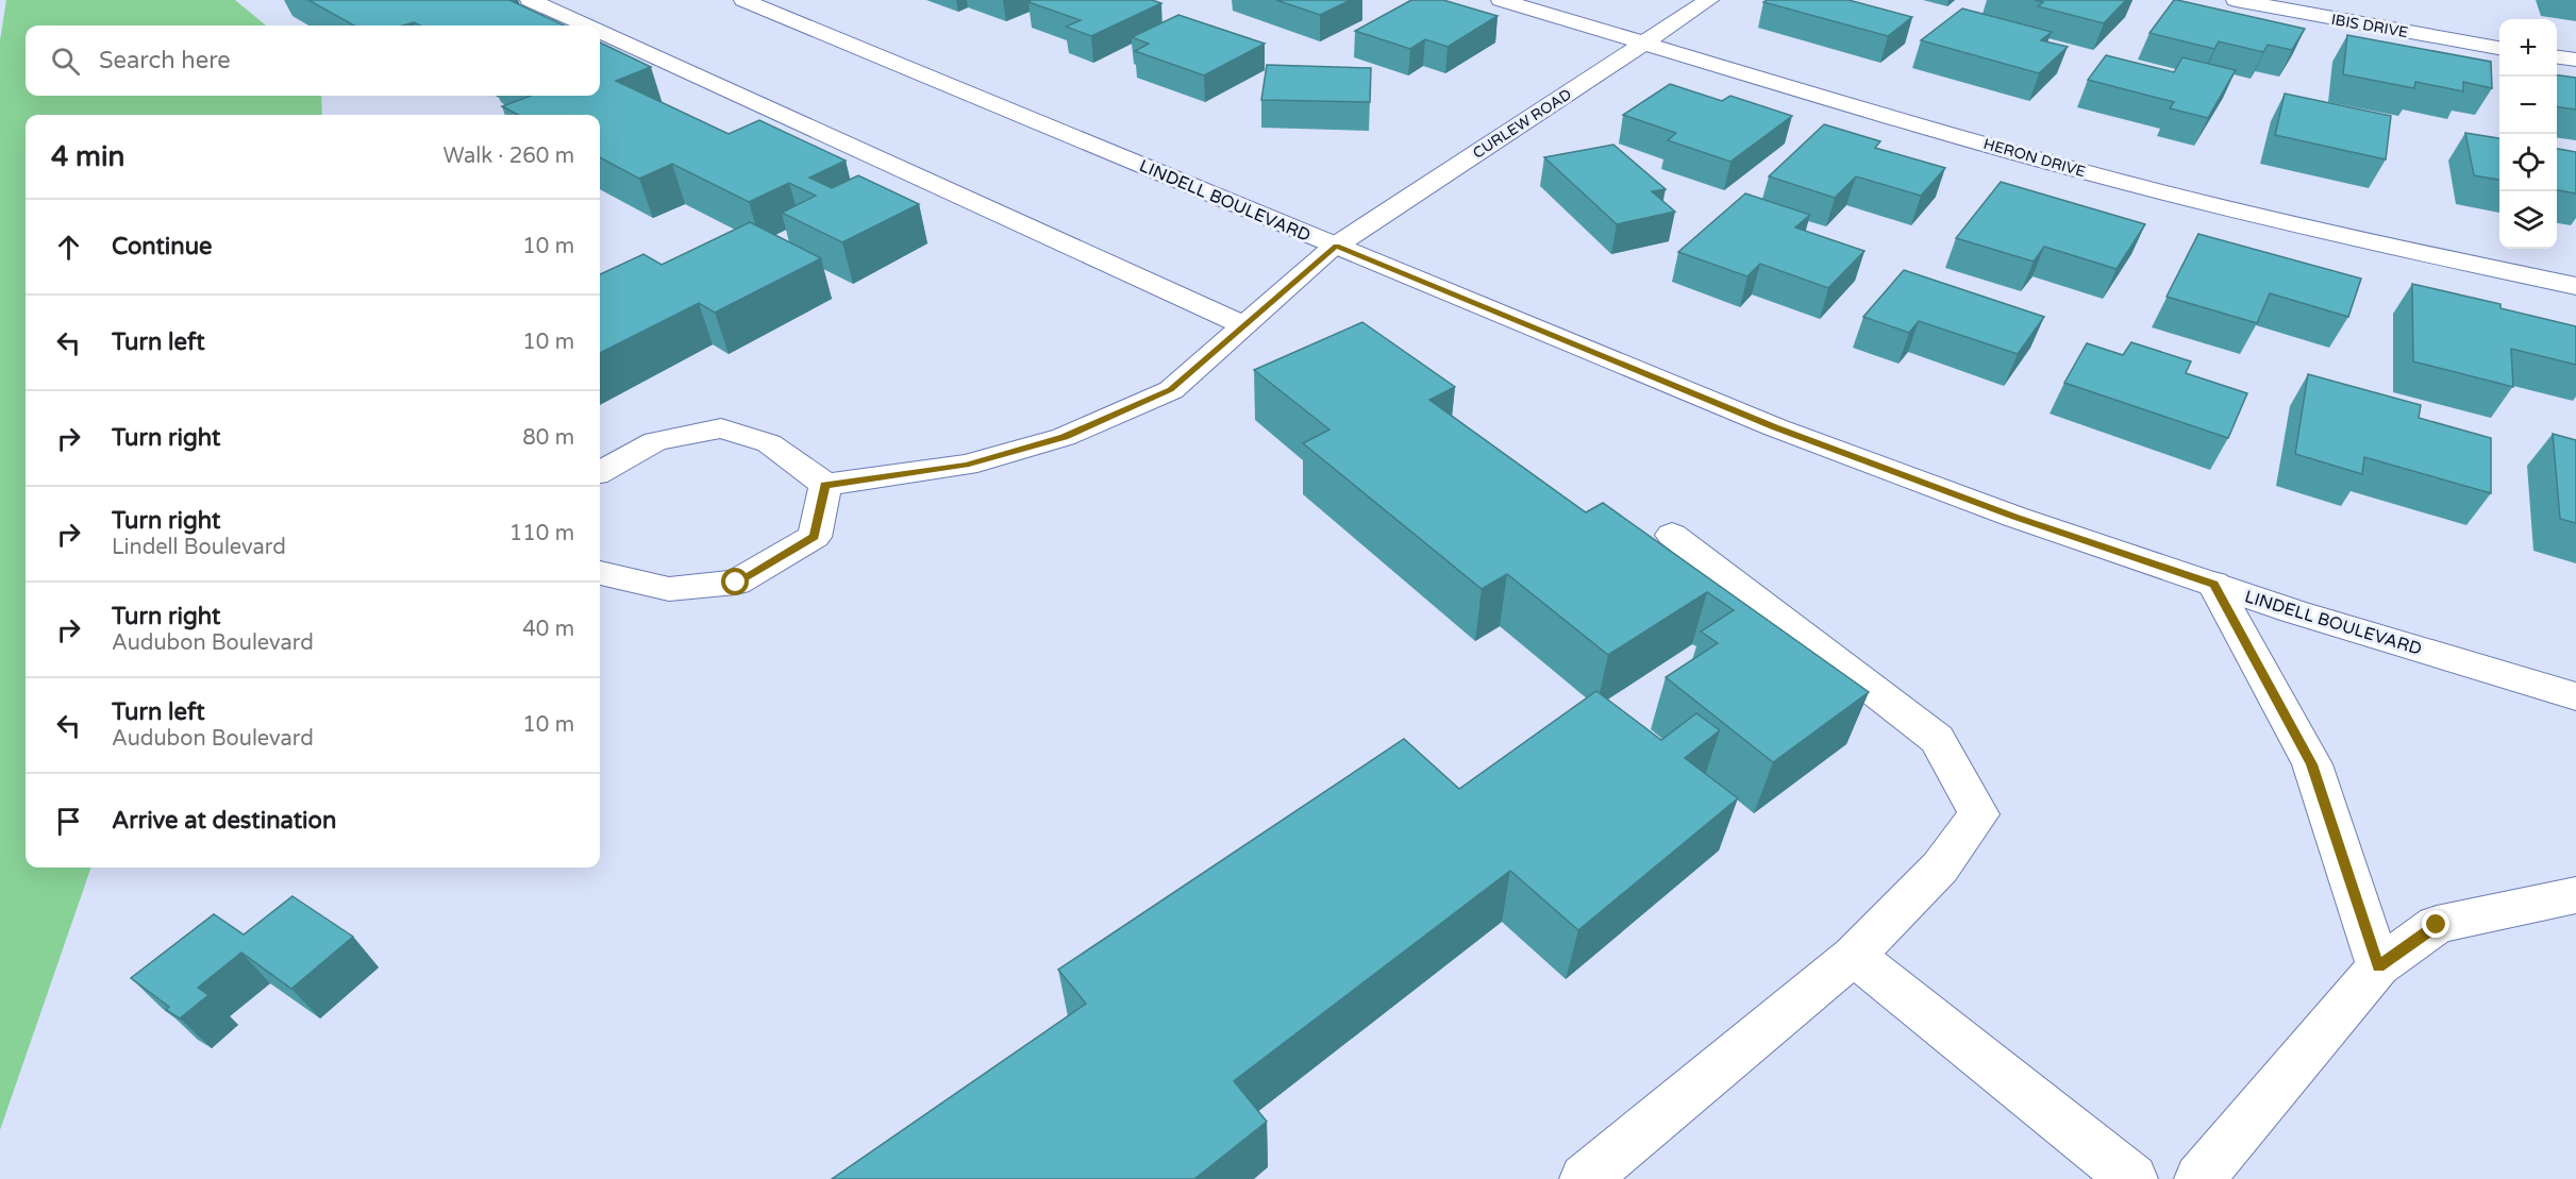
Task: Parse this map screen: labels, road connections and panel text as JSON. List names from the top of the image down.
{
  "streets": {
    "street": [
      "IBIS DRIVE",
      "CURLEW ROAD",
      "HERON DRIVE",
      "LINDELL BOULEVARD"
    ]
  },
  "crossings": [
    ["CURLEW ROAD", "HERON DRIVE"],
    ["CURLEW ROAD", "LINDELL BOULEVARD"]
  ],
  "page": {
    "map_buttons": ["+", "−"],
    "search": "Search here",
    "heading": ["4 min", "Walk · 260 m"],
    "list": [
      ["Continue", "10 m"],
      ["Turn left", "10 m"],
      ["Turn right", "80 m"],
      ["Turn right", "Lindell Boulevard", "110 m"],
      ["Turn right", "Audubon Boulevard", "40 m"],
      ["Turn left", "Audubon Boulevard", "10 m"],
      "Arrive at destination"
    ]
  }
}
